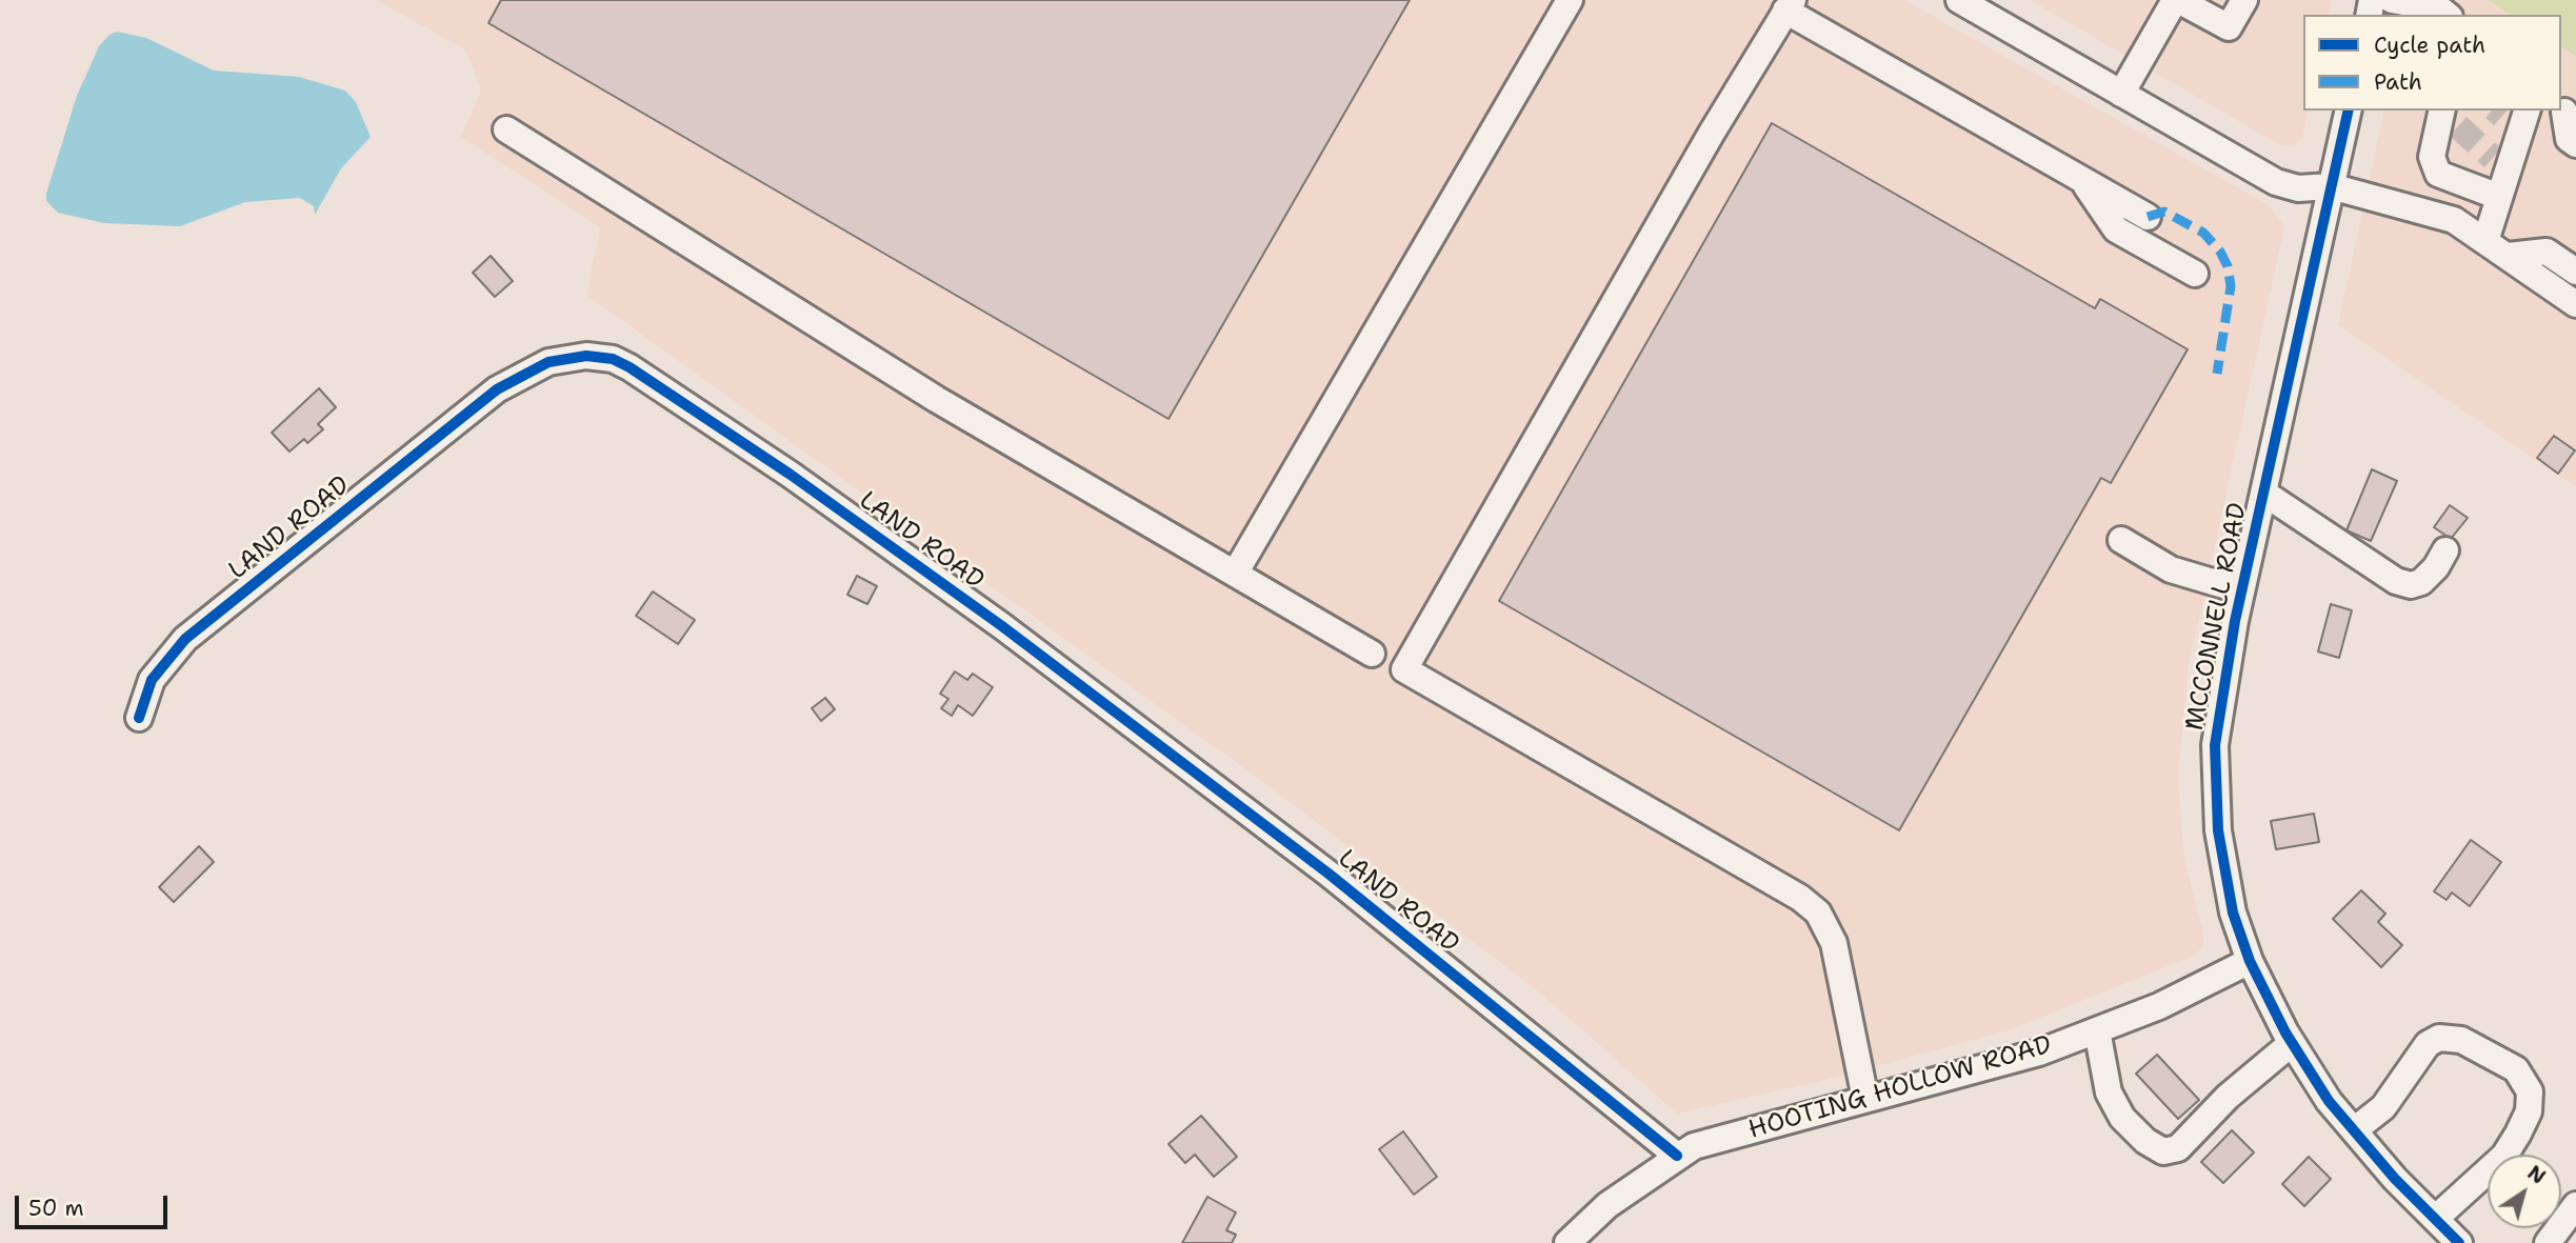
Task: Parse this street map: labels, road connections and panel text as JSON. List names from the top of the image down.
{
  "streets": {
    "street": ["LAND ROAD", "MCCONNELL ROAD", "HOOTING HOLLOW ROAD"]
  },
  "crossings": [
    ["LAND ROAD", "HOOTING HOLLOW ROAD"],
    ["MCCONNELL ROAD", "HOOTING HOLLOW ROAD"]
  ],
  "legend": ["Cycle path", "Path"],
  "scale_bar": "50 m",
  "north": "top right"
}
